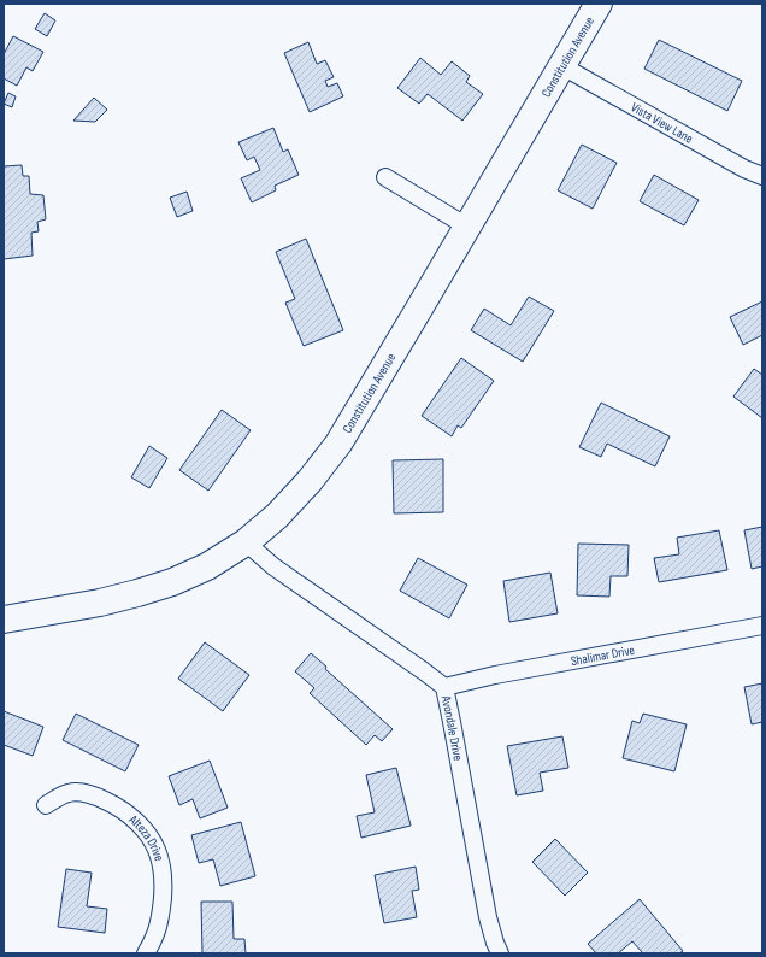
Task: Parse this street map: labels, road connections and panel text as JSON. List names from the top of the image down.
{
  "streets": {
    "main road": ["Constitution Avenue"],
    "street": [
      "Vista View Lane",
      "Shalimar Drive",
      "Avondale Drive",
      "Alteza Drive"
    ]
  },
  "crossings": [
    ["Constitution Avenue", "Vista View Lane"],
    ["Constitution Avenue", "Avondale Drive"],
    ["Shalimar Drive", "Avondale Drive"]
  ]
}
